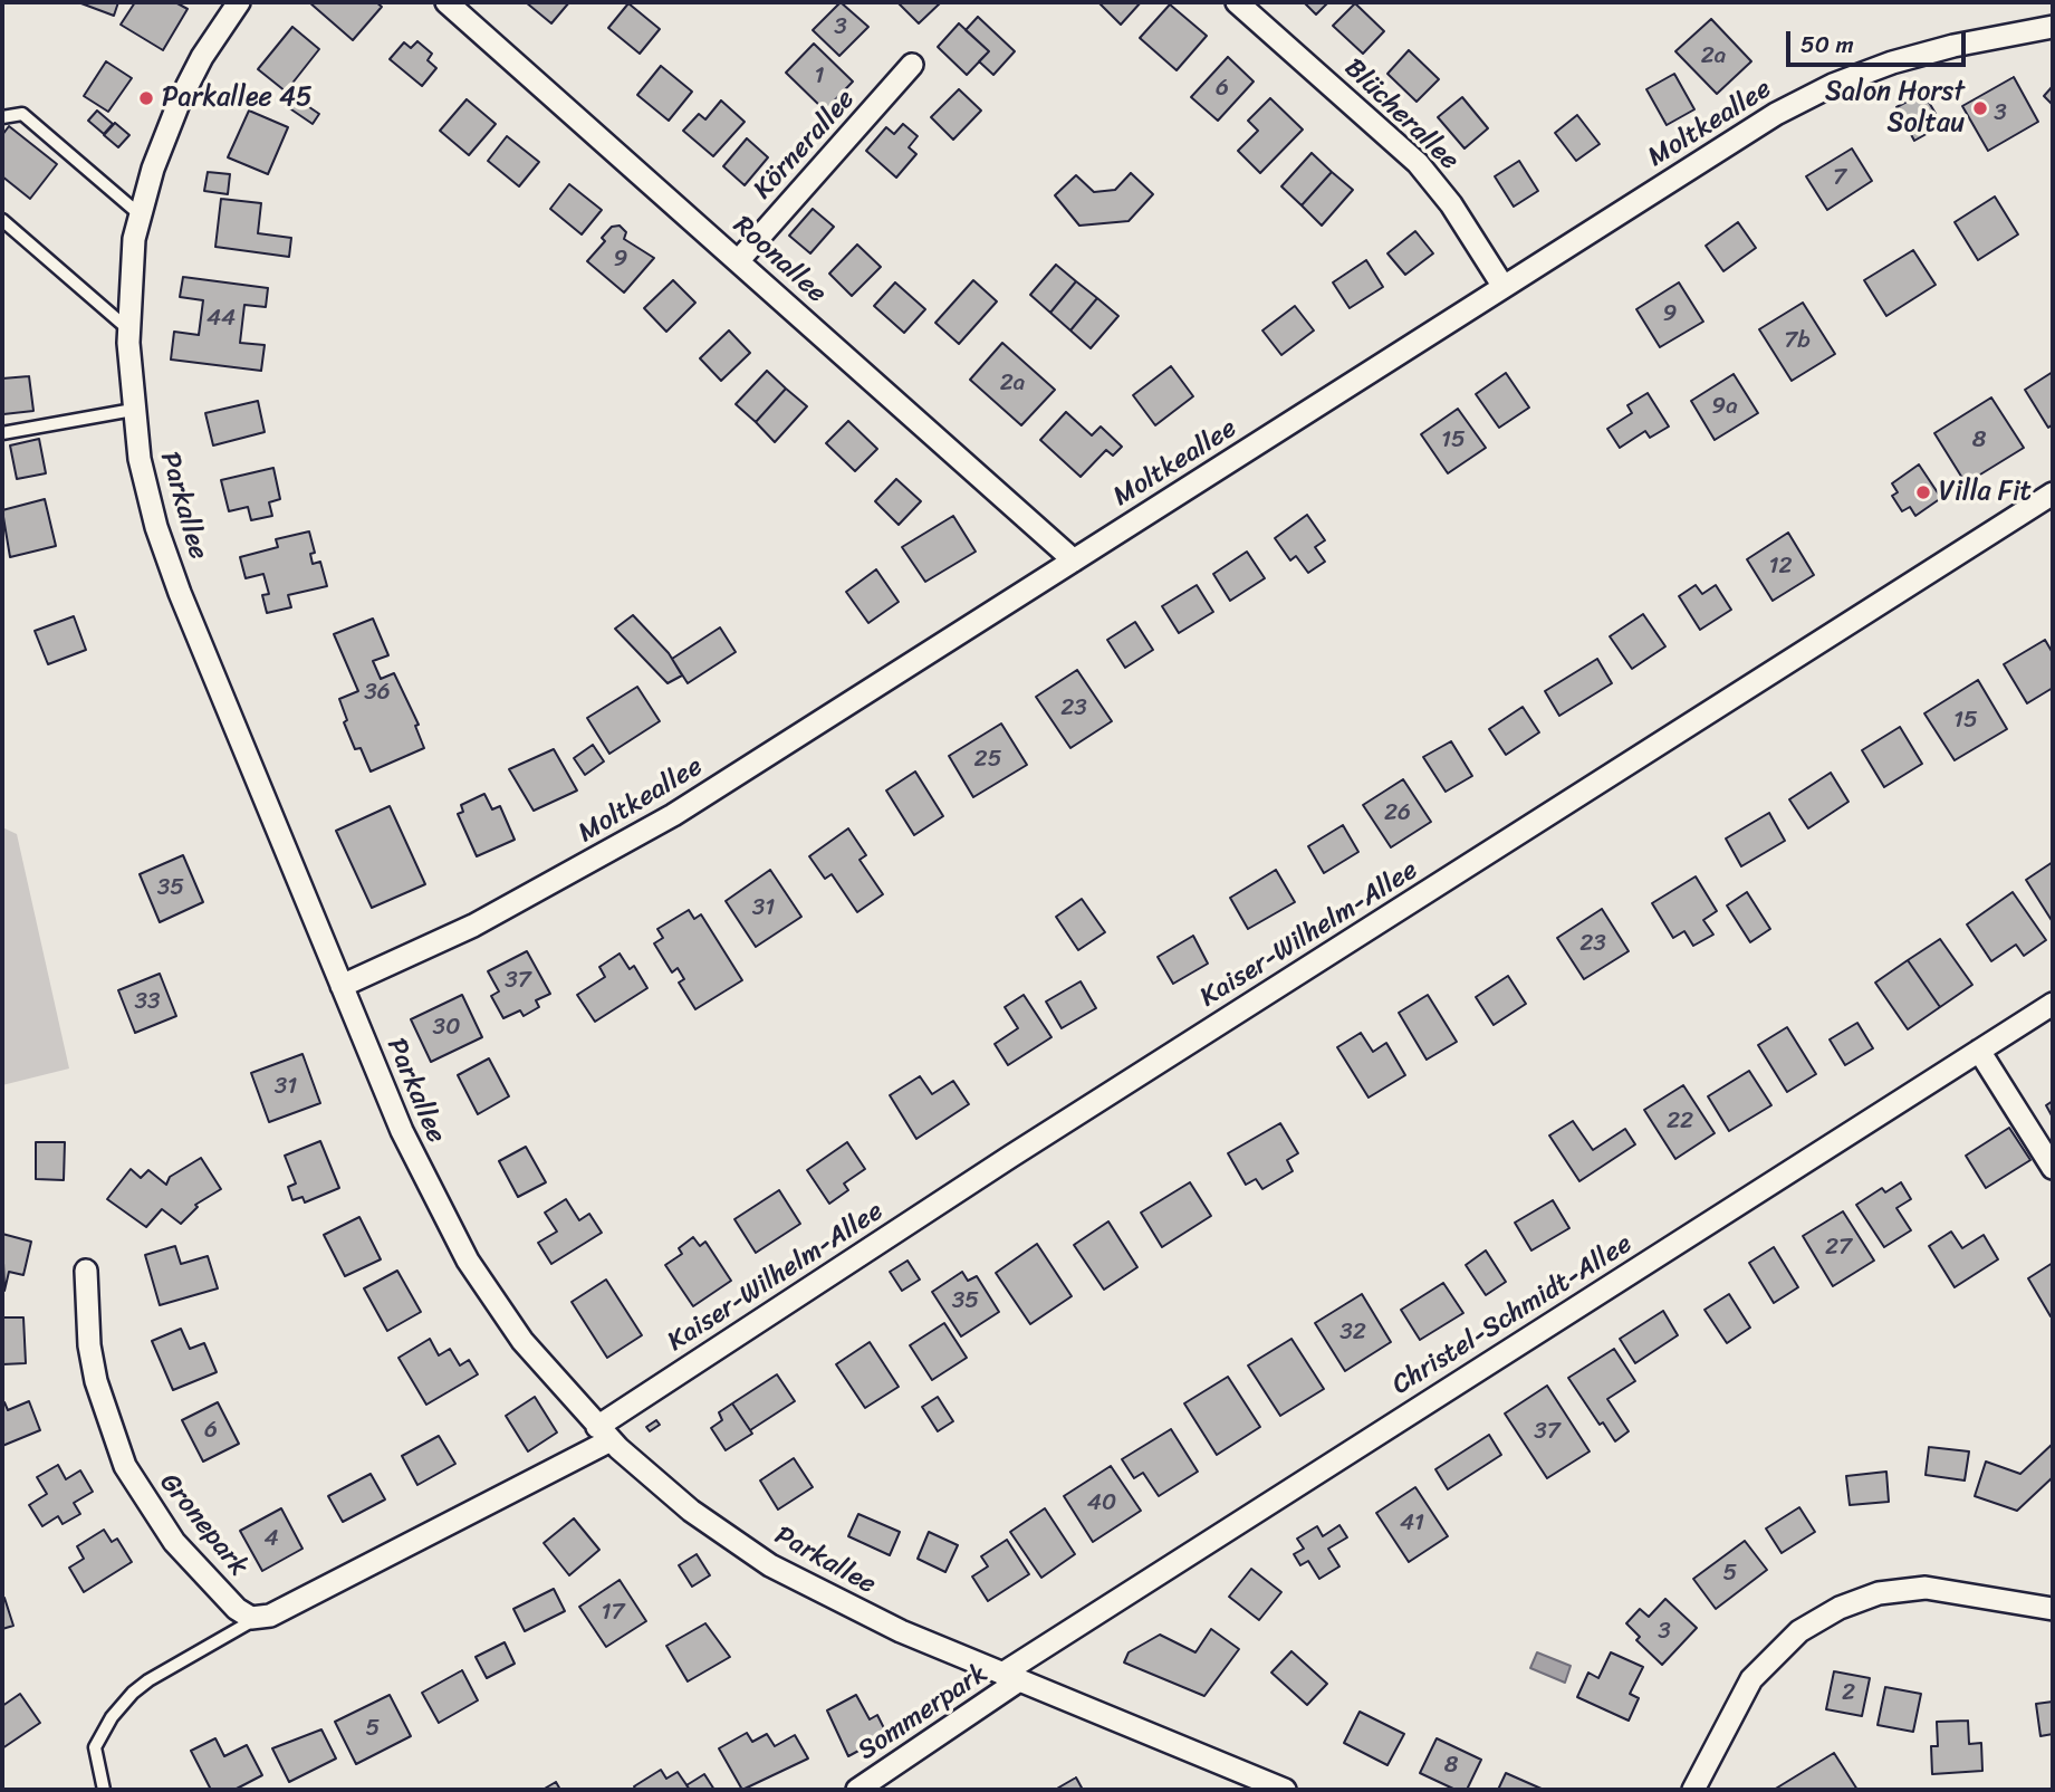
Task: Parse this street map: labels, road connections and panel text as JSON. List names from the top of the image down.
{
  "streets": {
    "street": [
      "Blücherallee",
      "Moltkeallee",
      "Körnerallee",
      "Roonallee",
      "Parkallee",
      "Kaiser-Wilhelm-Allee",
      "Christel-Schmidt-Allee",
      "Gronepark",
      "Sommerpark"
    ]
  },
  "crossings": [
    ["Blücherallee", "Moltkeallee"],
    ["Moltkeallee", "Roonallee"],
    ["Moltkeallee", "Parkallee"],
    ["Körnerallee", "Roonallee"],
    ["Parkallee", "Kaiser-Wilhelm-Allee"],
    ["Parkallee", "Christel-Schmidt-Allee"],
    ["Parkallee", "Sommerpark"],
    ["Christel-Schmidt-Allee", "Sommerpark"]
  ],
  "places": ["Parkallee 45", "Salon Horst Soltau", "Villa Fit"],
  "house_numbers": [
    "3",
    "2a",
    "1",
    "6",
    "3",
    "7",
    "9",
    "9",
    "44",
    "7b",
    "2a",
    "9a",
    "15",
    "8",
    "12",
    "36",
    "23",
    "15",
    "25",
    "26",
    "35",
    "31",
    "23",
    "37",
    "33",
    "30",
    "31",
    "22",
    "27",
    "35",
    "32",
    "6",
    "37",
    "40",
    "41",
    "4",
    "5",
    "17",
    "3",
    "2",
    "5",
    "8"
  ],
  "scale_bar": "50 m"
}
